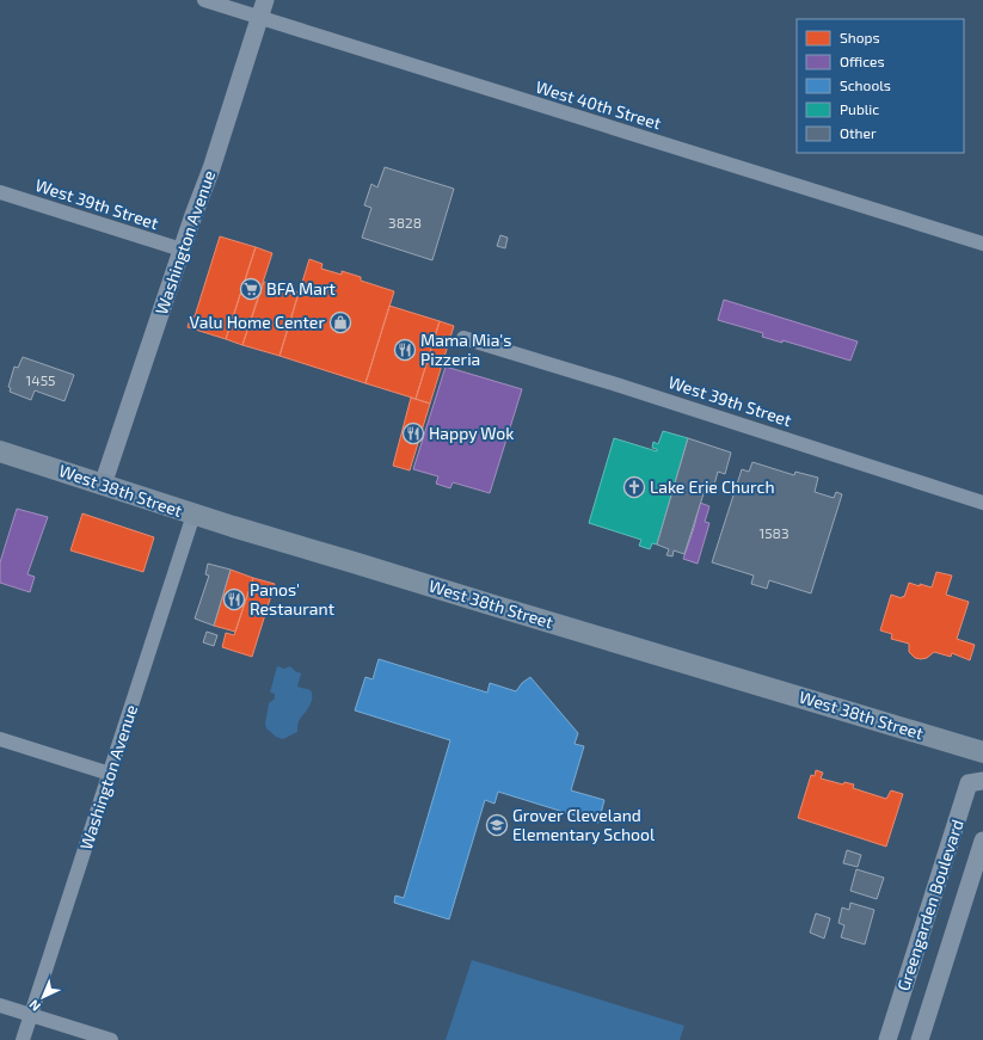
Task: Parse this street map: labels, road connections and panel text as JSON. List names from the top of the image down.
{
  "streets": {
    "main road": ["West 38th Street"],
    "street": [
      "West 40th Street",
      "West 39th Street",
      "Washington Avenue",
      "Greengarden Boulevard"
    ]
  },
  "crossings": [
    ["West 40th Street", "Washington Avenue"],
    ["West 39th Street", "Washington Avenue"],
    ["Washington Avenue", "West 38th Street"]
  ],
  "places": {
    "supermarket": ["BFA Mart"],
    "shop": ["Valu Home Center"],
    "restaurant": ["Mama Mia's Pizzeria", "Happy Wok", "Panos' Restaurant"],
    "church": ["Lake Erie Church"],
    "school or university": ["Grover Cleveland Elementary School"]
  },
  "house_numbers": ["3828", "1455", "1583"],
  "legend": [
    "Shops",
    "Offices",
    "Schools",
    "Public",
    "Other"
  ],
  "north": "bottom left"
}
